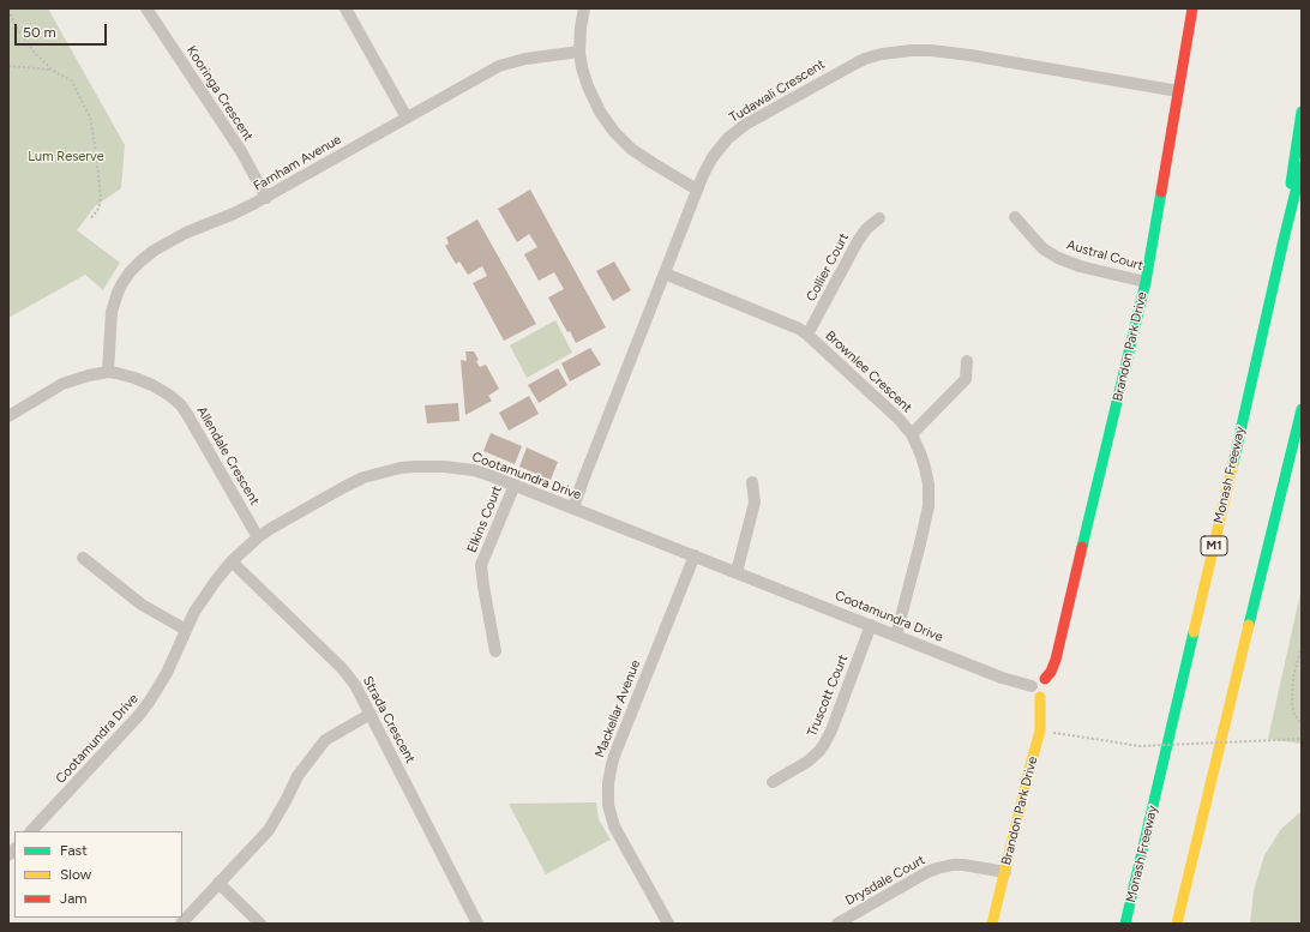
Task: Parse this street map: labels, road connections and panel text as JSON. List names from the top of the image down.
{
  "streets": {
    "main road": ["Brandon Park Drive", "Monash Freeway", "M1"],
    "street": [
      "Tudawali Crescent",
      "Kooringa Crescent",
      "Farnham Avenue",
      "Austral Court",
      "Collier Court",
      "Brownlee Crescent",
      "Allendale Crescent",
      "Cootamundra Drive",
      "Elkins Court",
      "Truscott Court",
      "Mackellar Avenue",
      "Strada Crescent",
      "Drysdale Court"
    ]
  },
  "crossings": [
    ["Tudawali Crescent", "Brandon Park Drive"],
    ["Tudawali Crescent", "Brownlee Crescent"],
    ["Tudawali Crescent", "Cootamundra Drive"],
    ["Kooringa Crescent", "Farnham Avenue"],
    ["Farnham Avenue", "Allendale Crescent"],
    ["Austral Court", "Brandon Park Drive"],
    ["Collier Court", "Brownlee Crescent"],
    ["Brandon Park Drive", "Drysdale Court"],
    ["Brownlee Crescent", "Cootamundra Drive"],
    ["Allendale Crescent", "Cootamundra Drive"],
    ["Cootamundra Drive", "Elkins Court"],
    ["Cootamundra Drive", "Truscott Court"],
    ["Cootamundra Drive", "Mackellar Avenue"],
    ["Cootamundra Drive", "Strada Crescent"]
  ],
  "parks": ["Lum Reserve"],
  "legend": ["Fast", "Slow", "Jam"],
  "scale_bar": "50 m"
}
